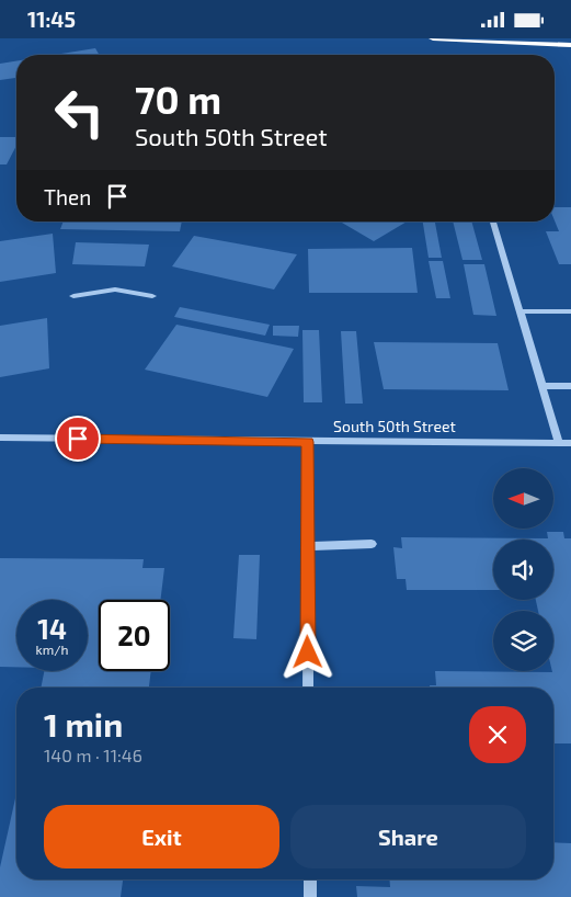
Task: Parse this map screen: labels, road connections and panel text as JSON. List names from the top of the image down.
{
  "streets": {
    "street": ["South 50th Street"]
  },
  "north": "left",
  "page": {
    "status": "11:45",
    "turn": ["70 m", "South 50th Street"],
    "then": "Then",
    "speed": "14 km/h",
    "limit": "20",
    "heading": ["1 min", "140 m · 11:46"],
    "buttons": ["Exit", "Share"]
  }
}
